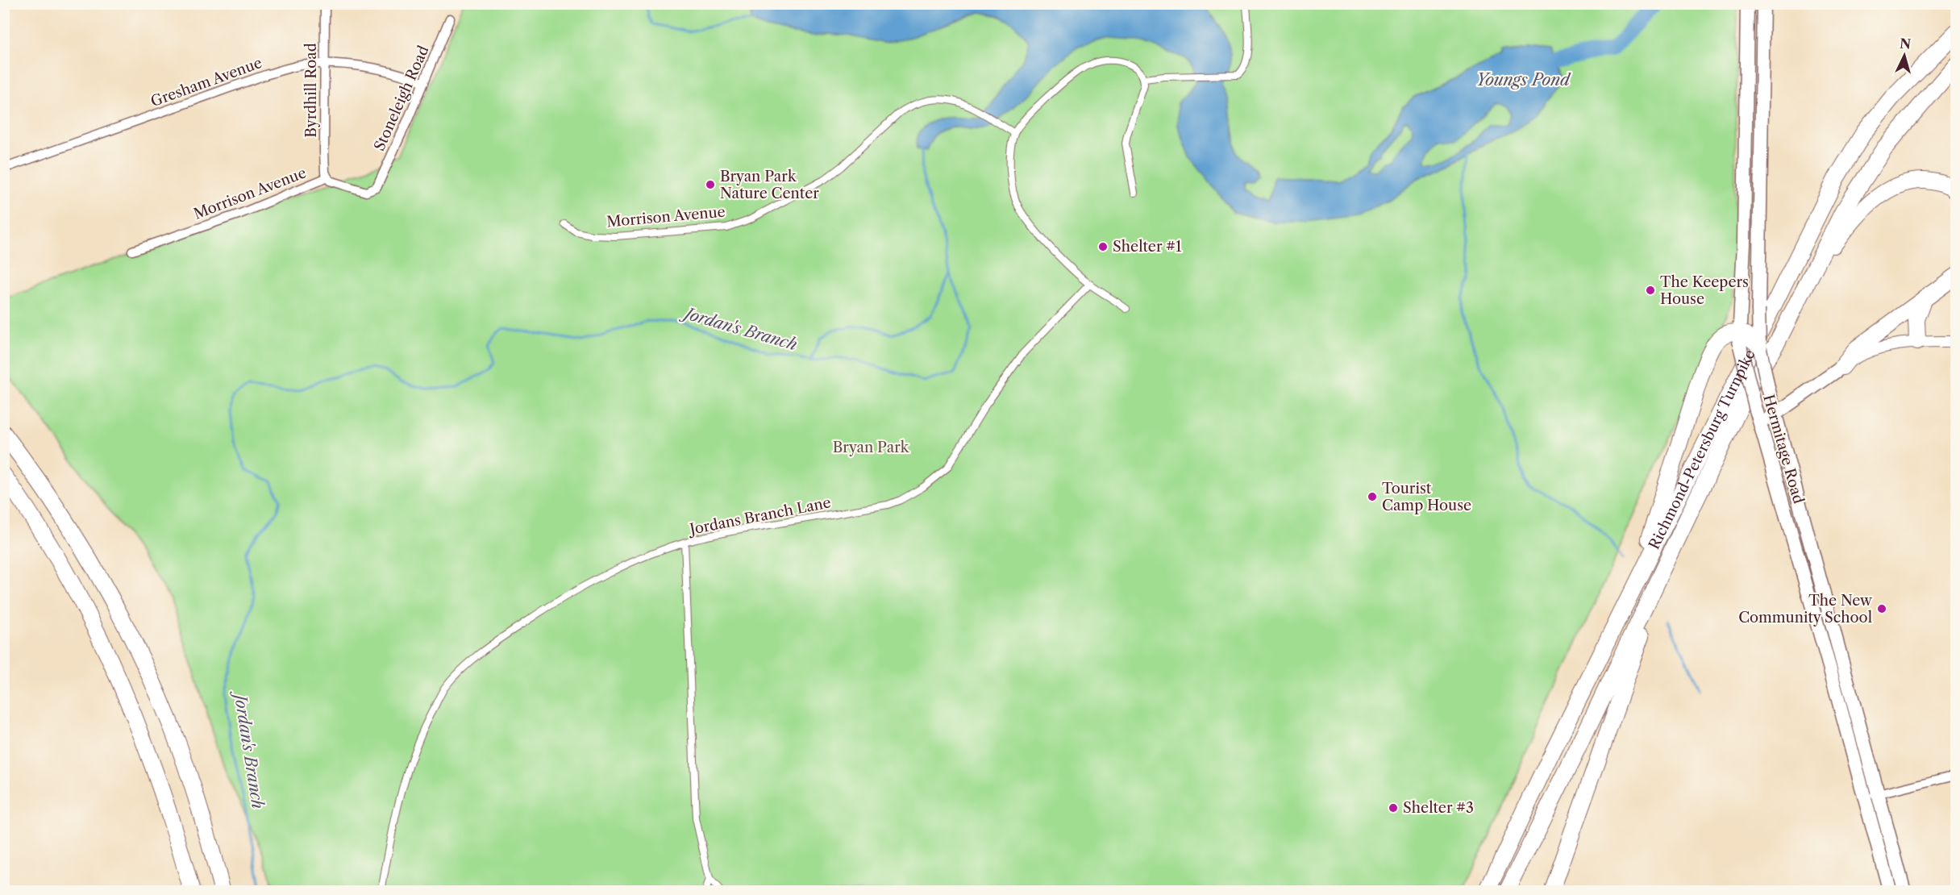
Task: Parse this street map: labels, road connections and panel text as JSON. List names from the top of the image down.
{
  "streets": {
    "highway": ["Richmond-Petersburg Turnpike"],
    "main road": ["Hermitage Road"],
    "street": [
      "Gresham Avenue",
      "Byrdhill Road",
      "Stoneleigh Road",
      "Morrison Avenue",
      "Jordans Branch Lane"
    ]
  },
  "crossings": [
    ["Gresham Avenue", "Byrdhill Road"],
    ["Gresham Avenue", "Stoneleigh Road"],
    ["Byrdhill Road", "Morrison Avenue"],
    ["Stoneleigh Road", "Morrison Avenue"]
  ],
  "water": ["Youngs Pond", "Jordan's Branch"],
  "parks": ["Bryan Park"],
  "places": [
    "Bryan Park Nature Center",
    "Shelter #1",
    "The Keepers House",
    "Tourist Camp House",
    "The New Community School",
    "Shelter #3"
  ],
  "north": "top"
}
